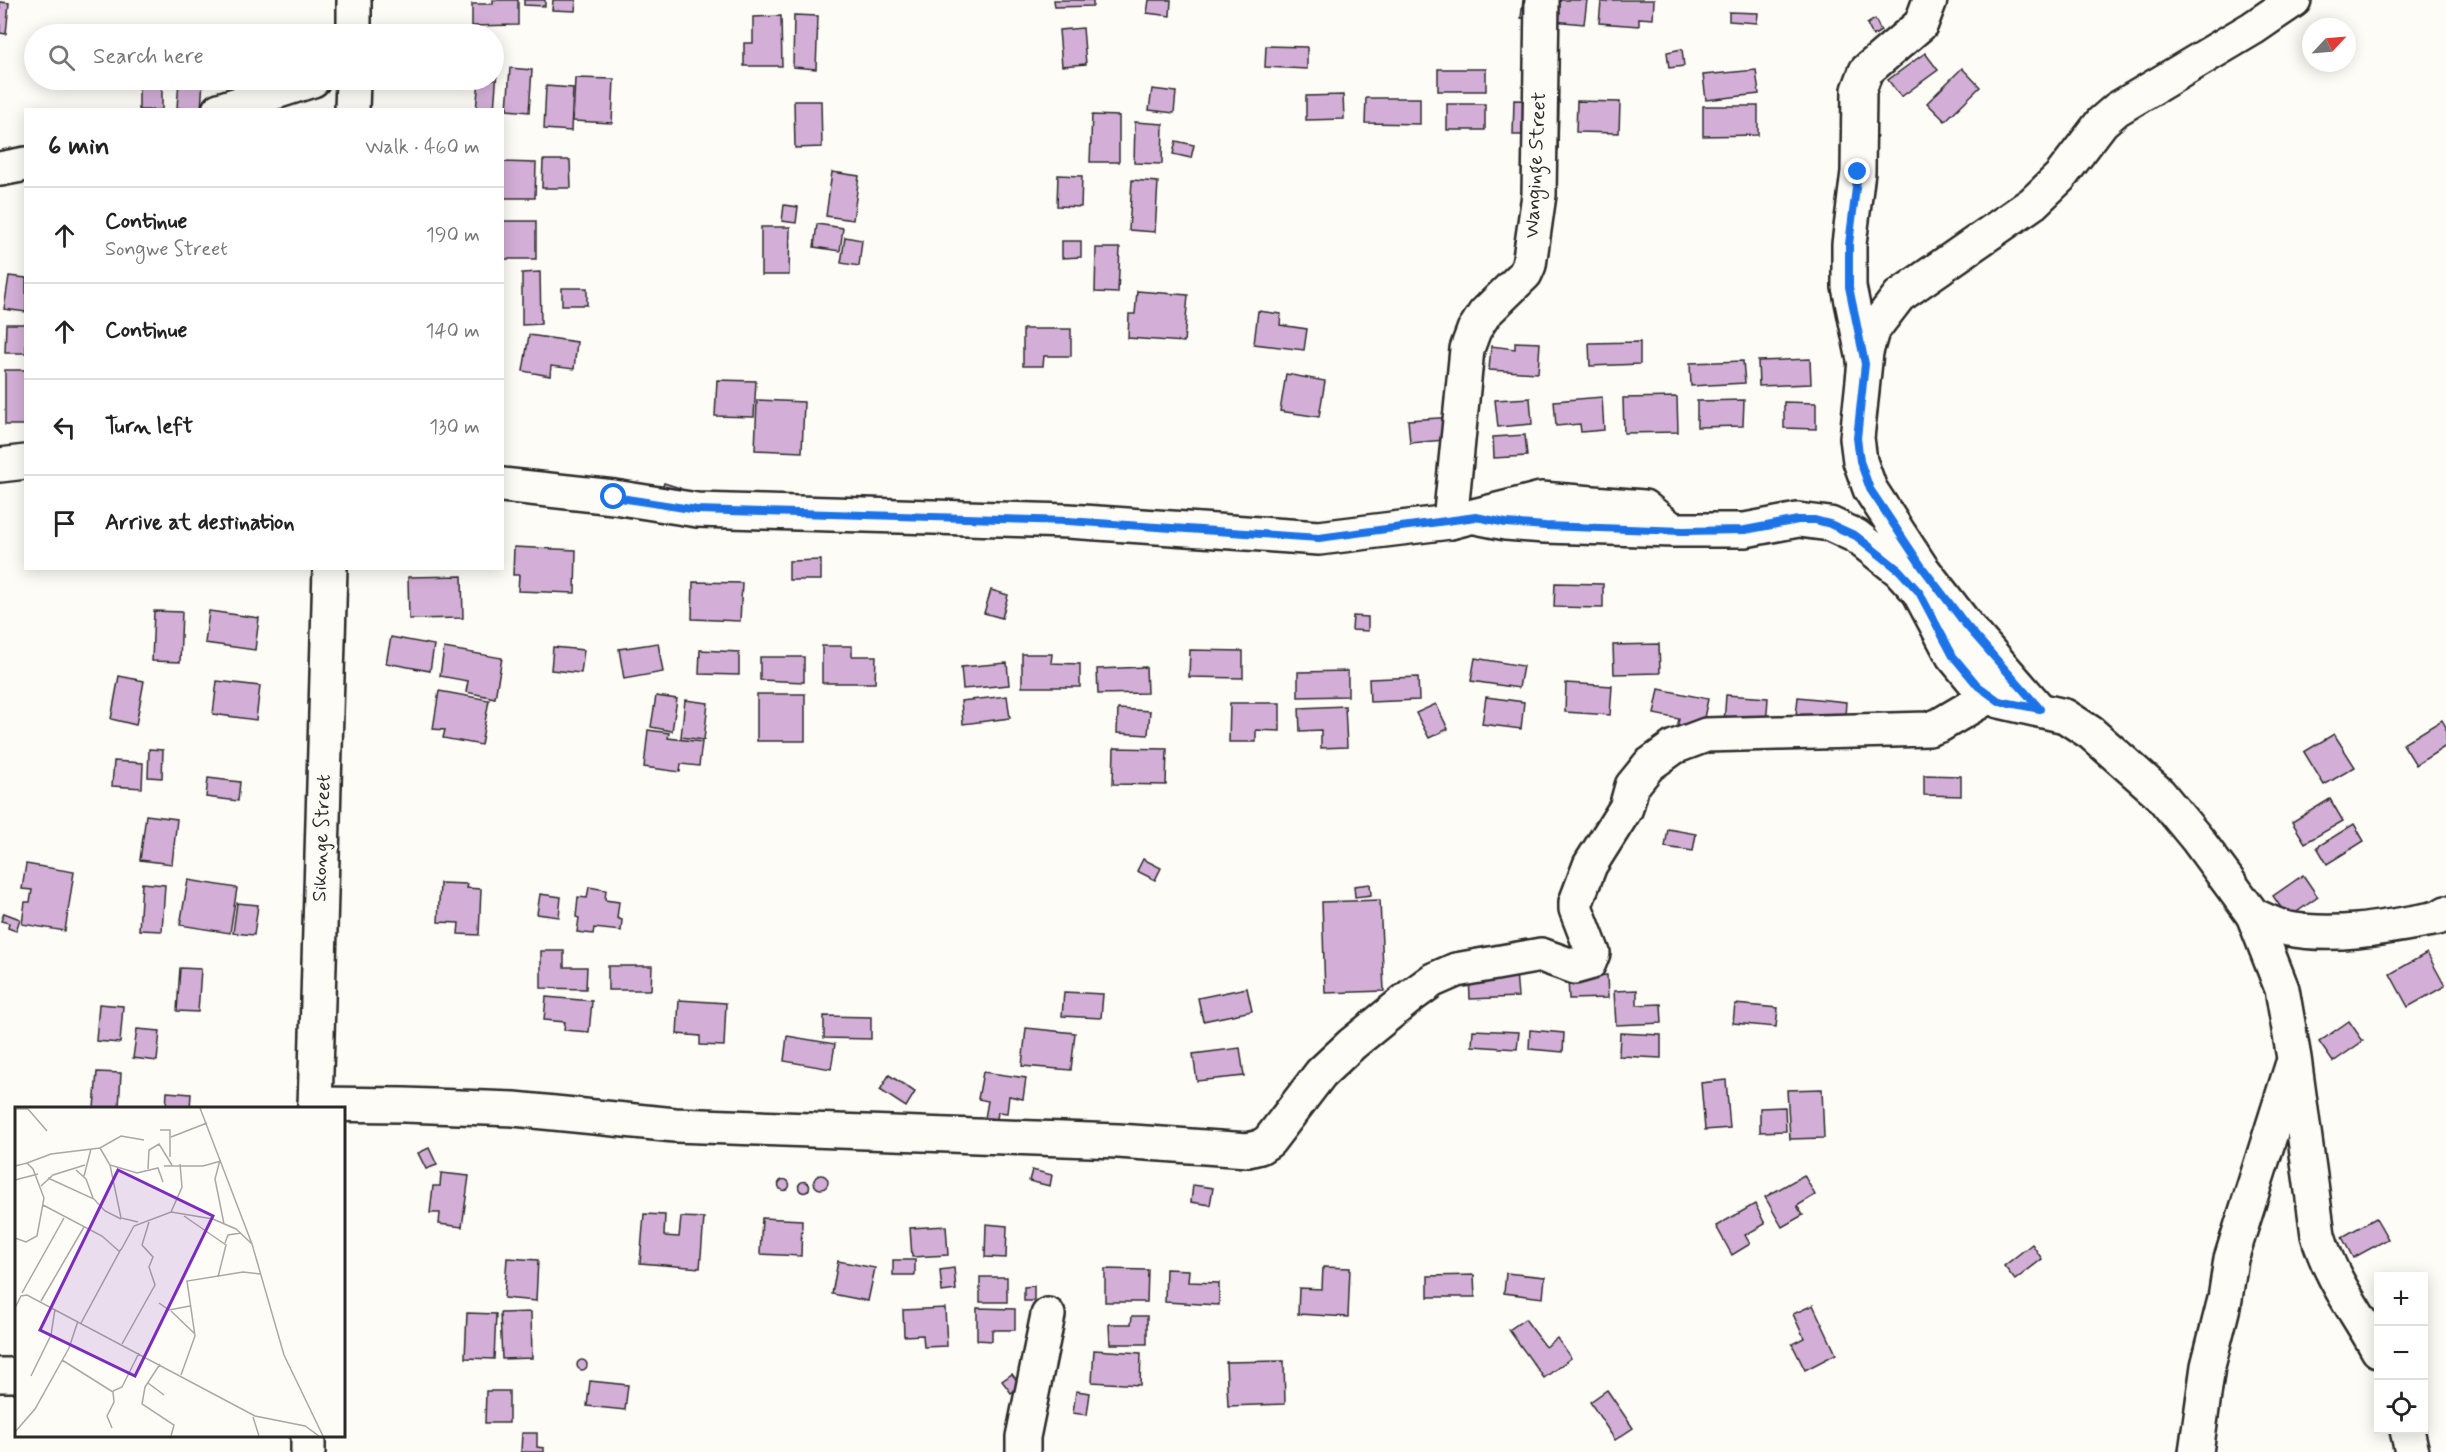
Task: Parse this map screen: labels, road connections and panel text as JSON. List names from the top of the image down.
{
  "streets": {
    "street": ["Wanginge Street", "Sikonge Street"]
  },
  "north": "top right",
  "page": {
    "search": "Search here",
    "heading": ["6 min", "Walk · 460 m"],
    "list": [
      ["Continue", "Songwe Street", "190 m"],
      ["Continue", "140 m"],
      ["Turn left", "130 m"],
      "Arrive at destination"
    ],
    "map_buttons": ["+", "−"]
  }
}
